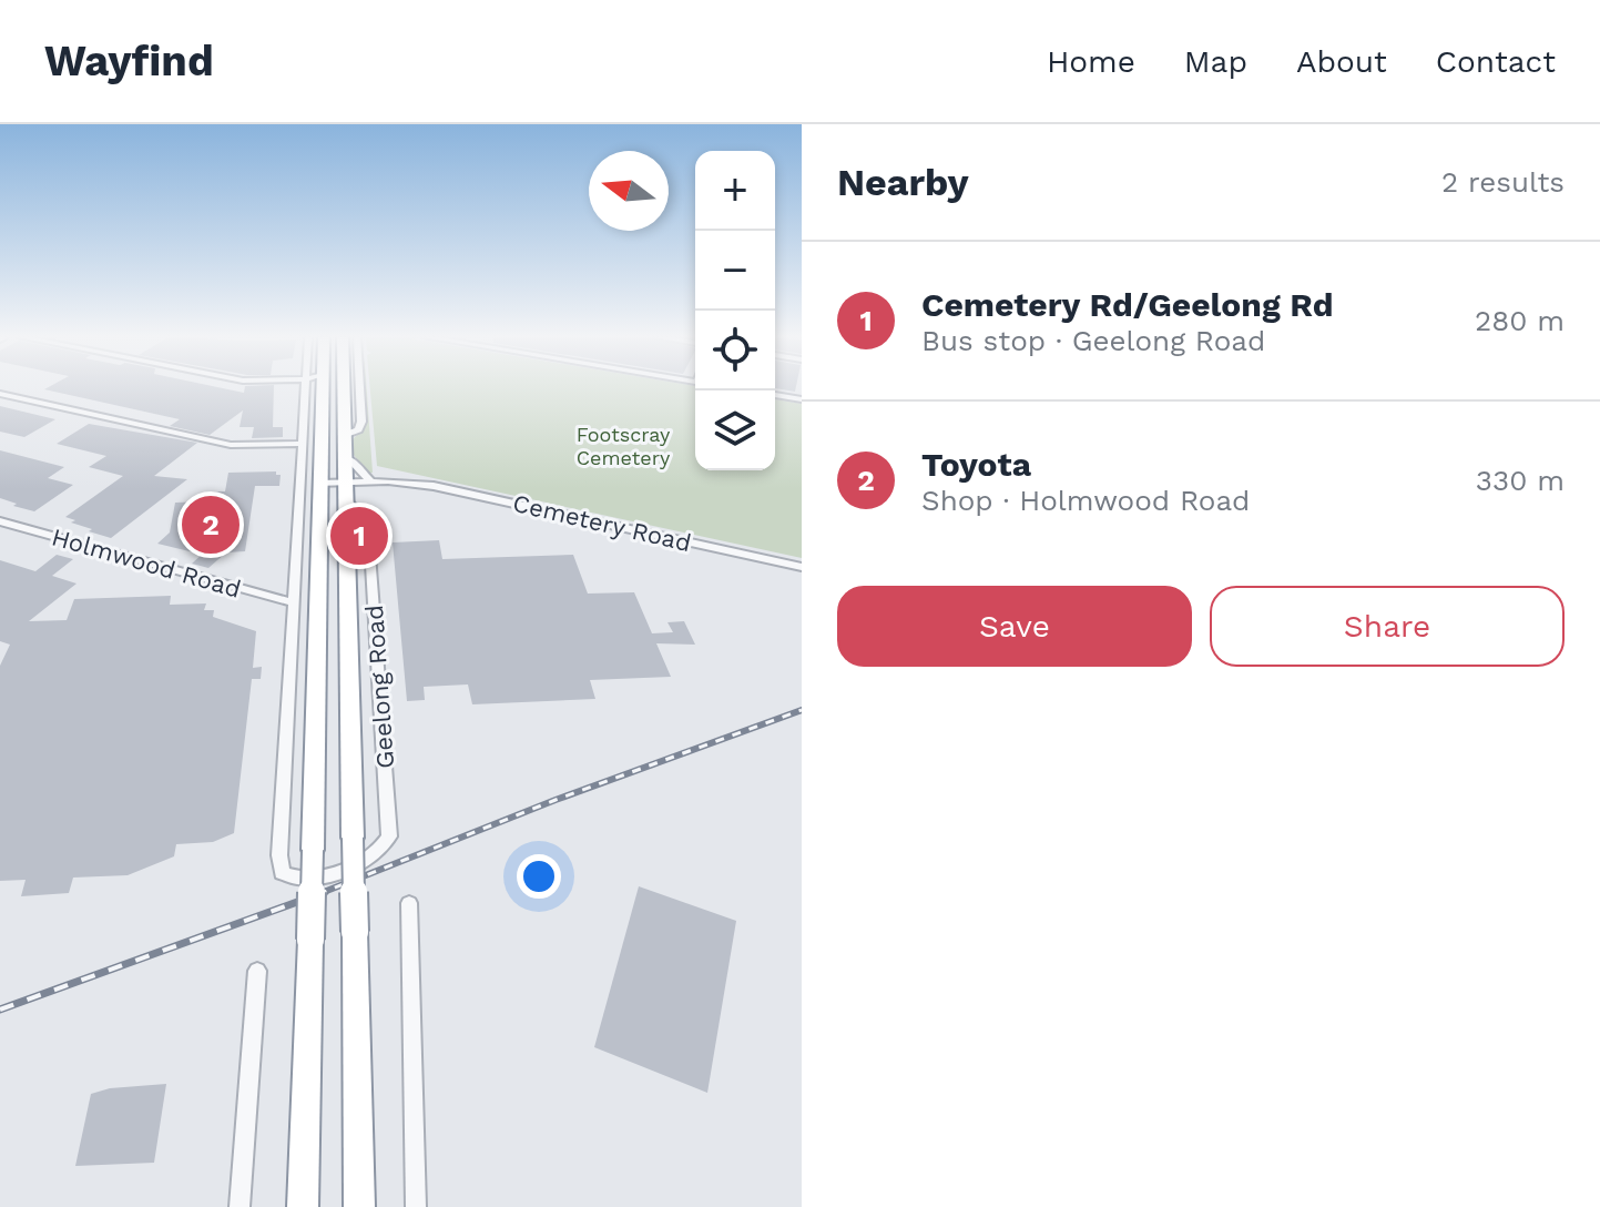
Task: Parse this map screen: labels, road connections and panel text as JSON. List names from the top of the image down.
{
  "streets": {
    "highway": ["Geelong Road"],
    "street": ["Cemetery Road", "Holmwood Road"]
  },
  "crossings": [
    ["Cemetery Road", "Geelong Road"],
    ["Holmwood Road", "Geelong Road"]
  ],
  "parks": ["Footscray Cemetery"],
  "north": "left",
  "page": {
    "header": "Wayfind",
    "nav": [
      "Home",
      "Map",
      "About",
      "Contact"
    ],
    "heading": ["Nearby", "2 results"],
    "map_buttons": ["+", "−"],
    "list": [
      {
        "mark": "1",
        "name": "Cemetery Rd/Geelong Rd",
        "note": "Bus stop · Geelong Road",
        "value": "280 m"
      },
      {
        "mark": "2",
        "name": "Toyota",
        "note": "Shop · Holmwood Road",
        "value": "330 m"
      }
    ],
    "pins": ["2", "1"],
    "buttons": ["Save", "Share"]
  }
}
